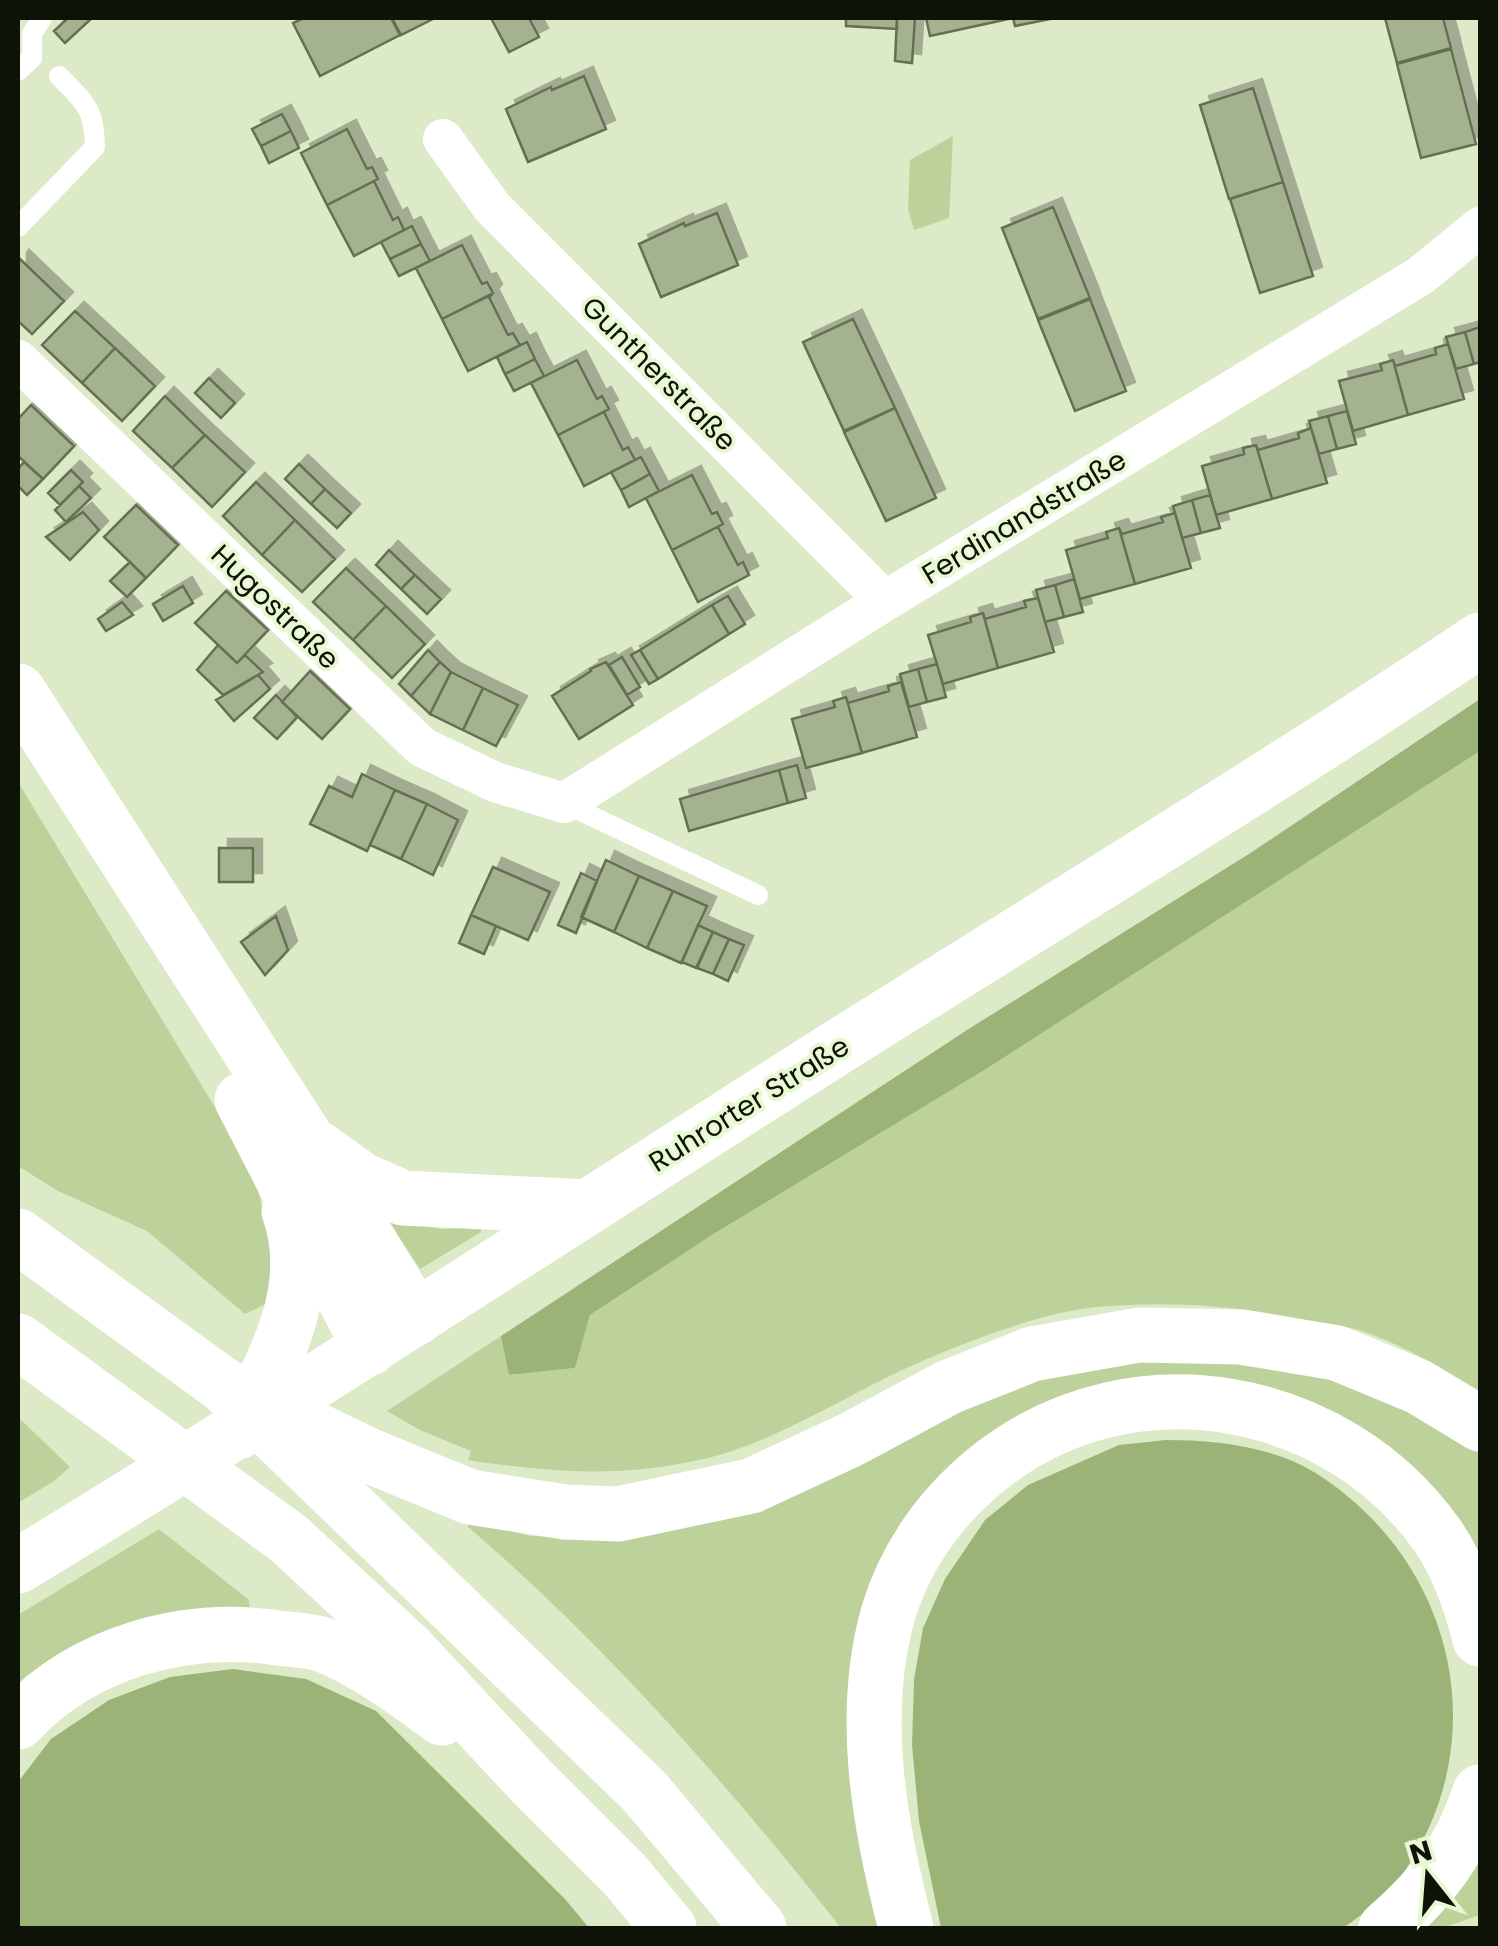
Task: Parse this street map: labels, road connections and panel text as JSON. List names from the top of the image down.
{
  "streets": {
    "main road": ["Ruhrorter Straße"],
    "street": ["Guntherstraße", "Ferdinandstraße", "Hugostraße"]
  },
  "crossings": [
    ["Guntherstraße", "Ferdinandstraße"],
    ["Ferdinandstraße", "Hugostraße"]
  ],
  "north": "top"
}
